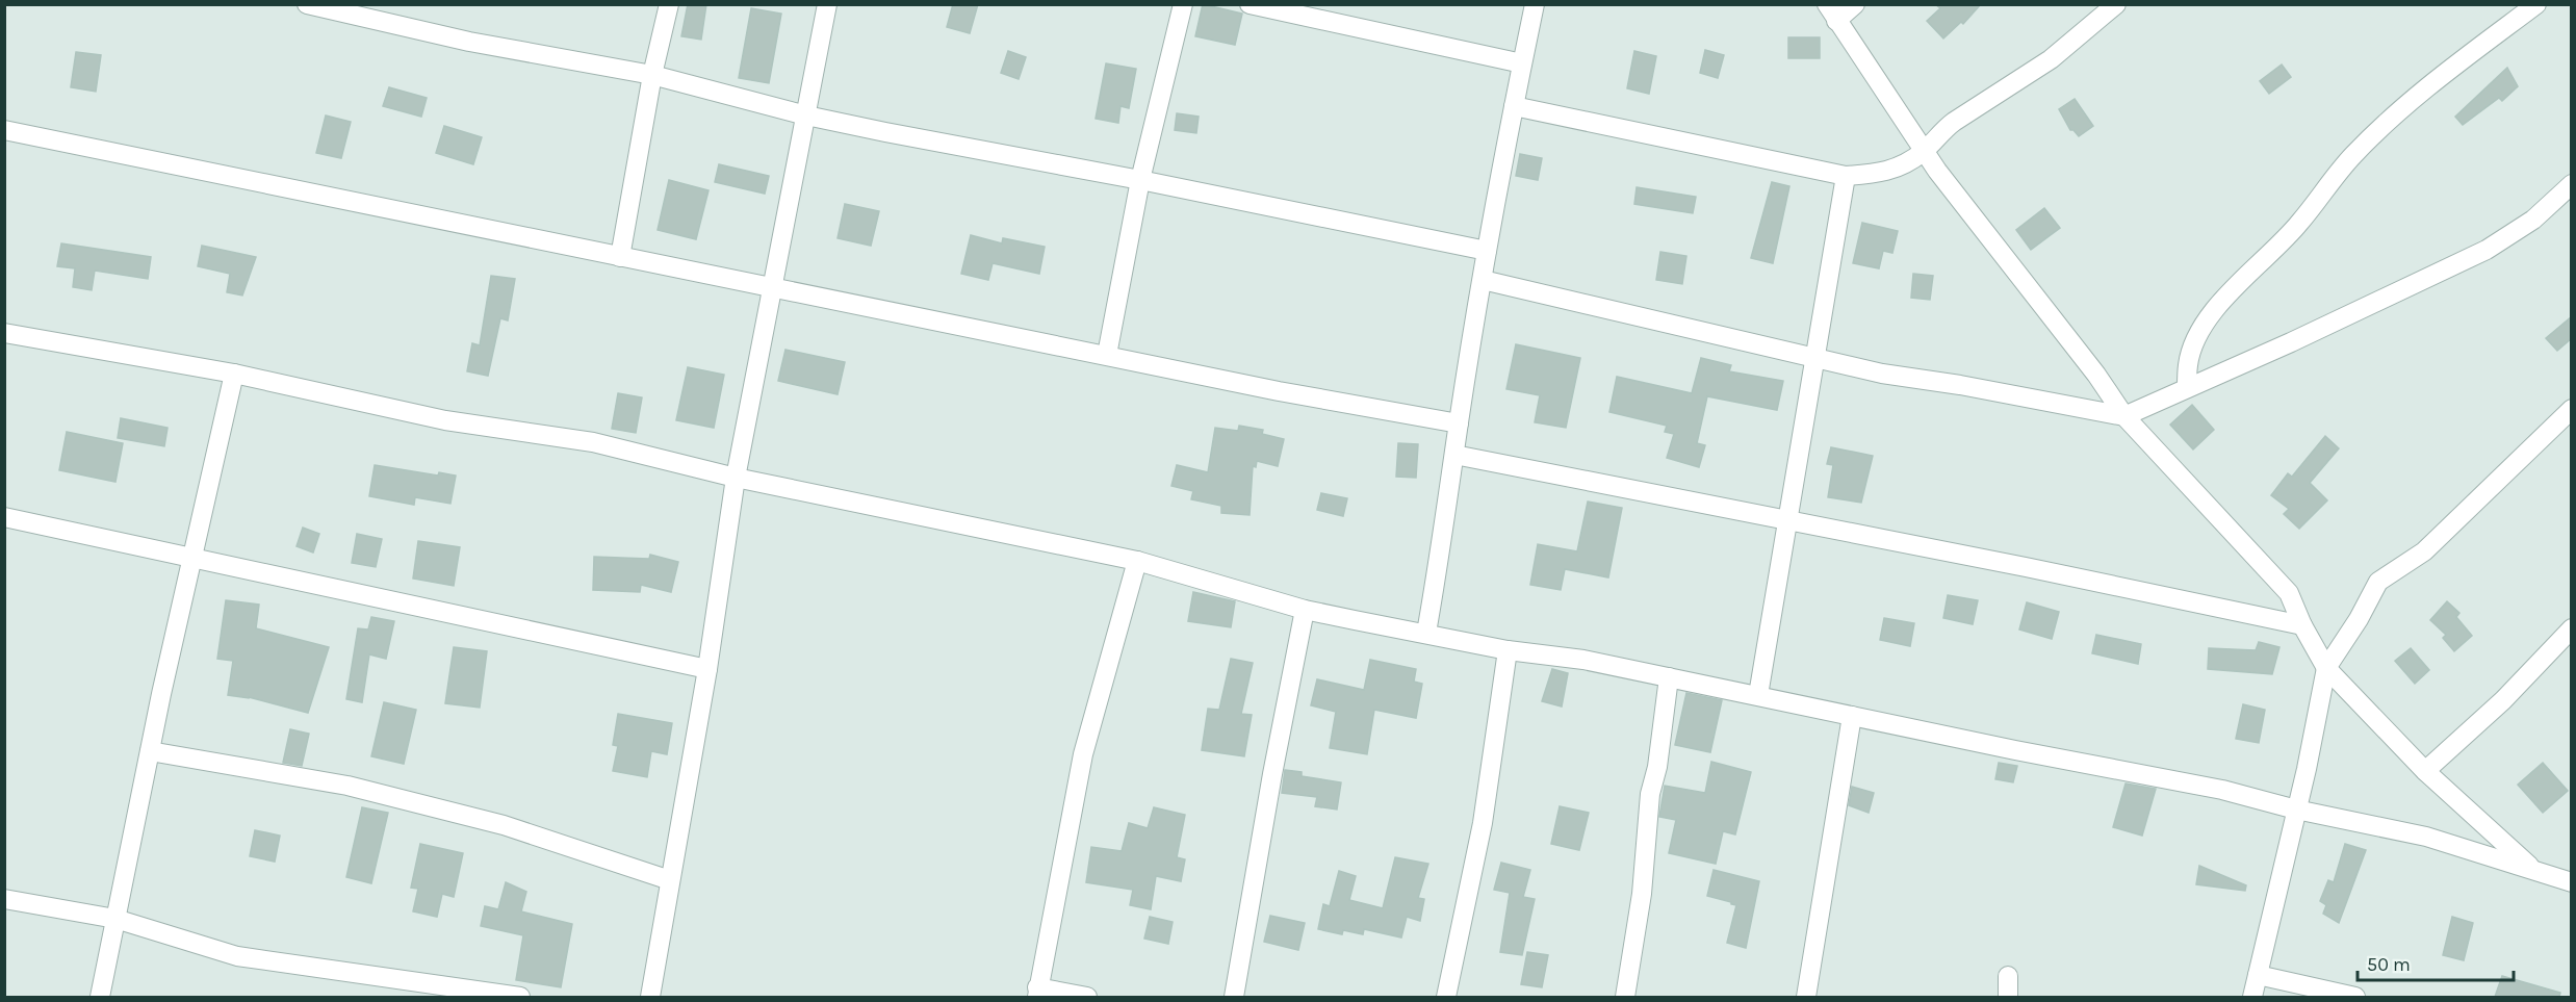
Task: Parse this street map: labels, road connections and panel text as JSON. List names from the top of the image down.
{
  "scale_bar": "50 m"
}
